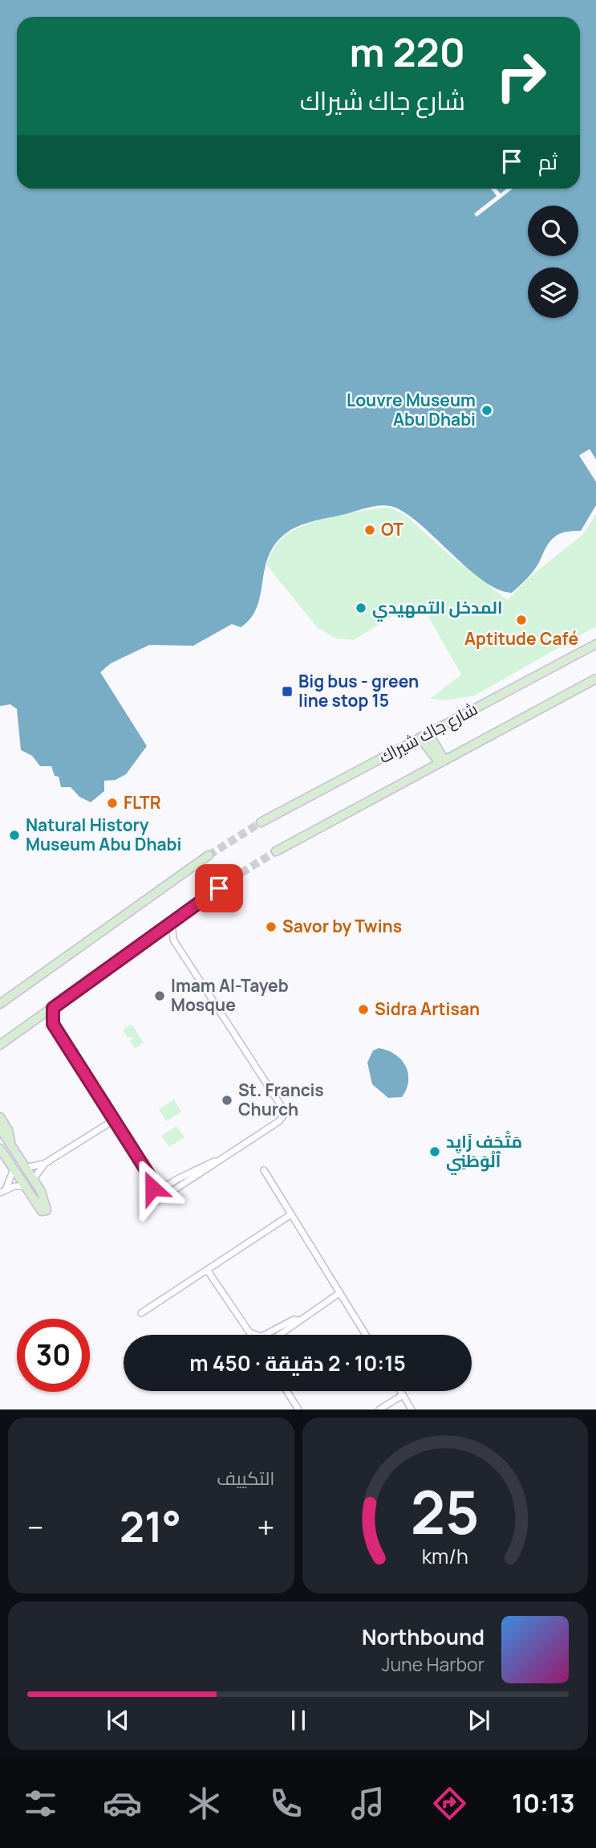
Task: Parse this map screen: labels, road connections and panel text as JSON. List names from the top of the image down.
{
  "streets": {
    "street": ["شارع جاك شيراك"]
  },
  "places": {
    "other": [
      "Louvre Museum Abu Dhabi",
      "OT",
      "المدخل التمهيدي",
      "Aptitude Café",
      "FLTR",
      "Natural History Museum Abu Dhabi",
      "Savor by Twins",
      "Imam Al-Tayeb Mosque",
      "Sidra Artisan",
      "St. Francis Church",
      "مَتْحَف زَايِد ٱلْوَطَنِي"
    ],
    "transit": ["Big bus - green line stop 15"]
  },
  "page": {
    "turn": ["220 m", "شارع جاك شيراك"],
    "then": "ثم",
    "limit": "30",
    "trip": "10:15 · 2 دقيقة · 450 m",
    "tile": "التكييف",
    "heat": ["−", "21°", "+"],
    "song": ["Northbound", "June Harbor"],
    "tabs": "10:13",
    "gauge": ["25", "km/h"]
  }
}
